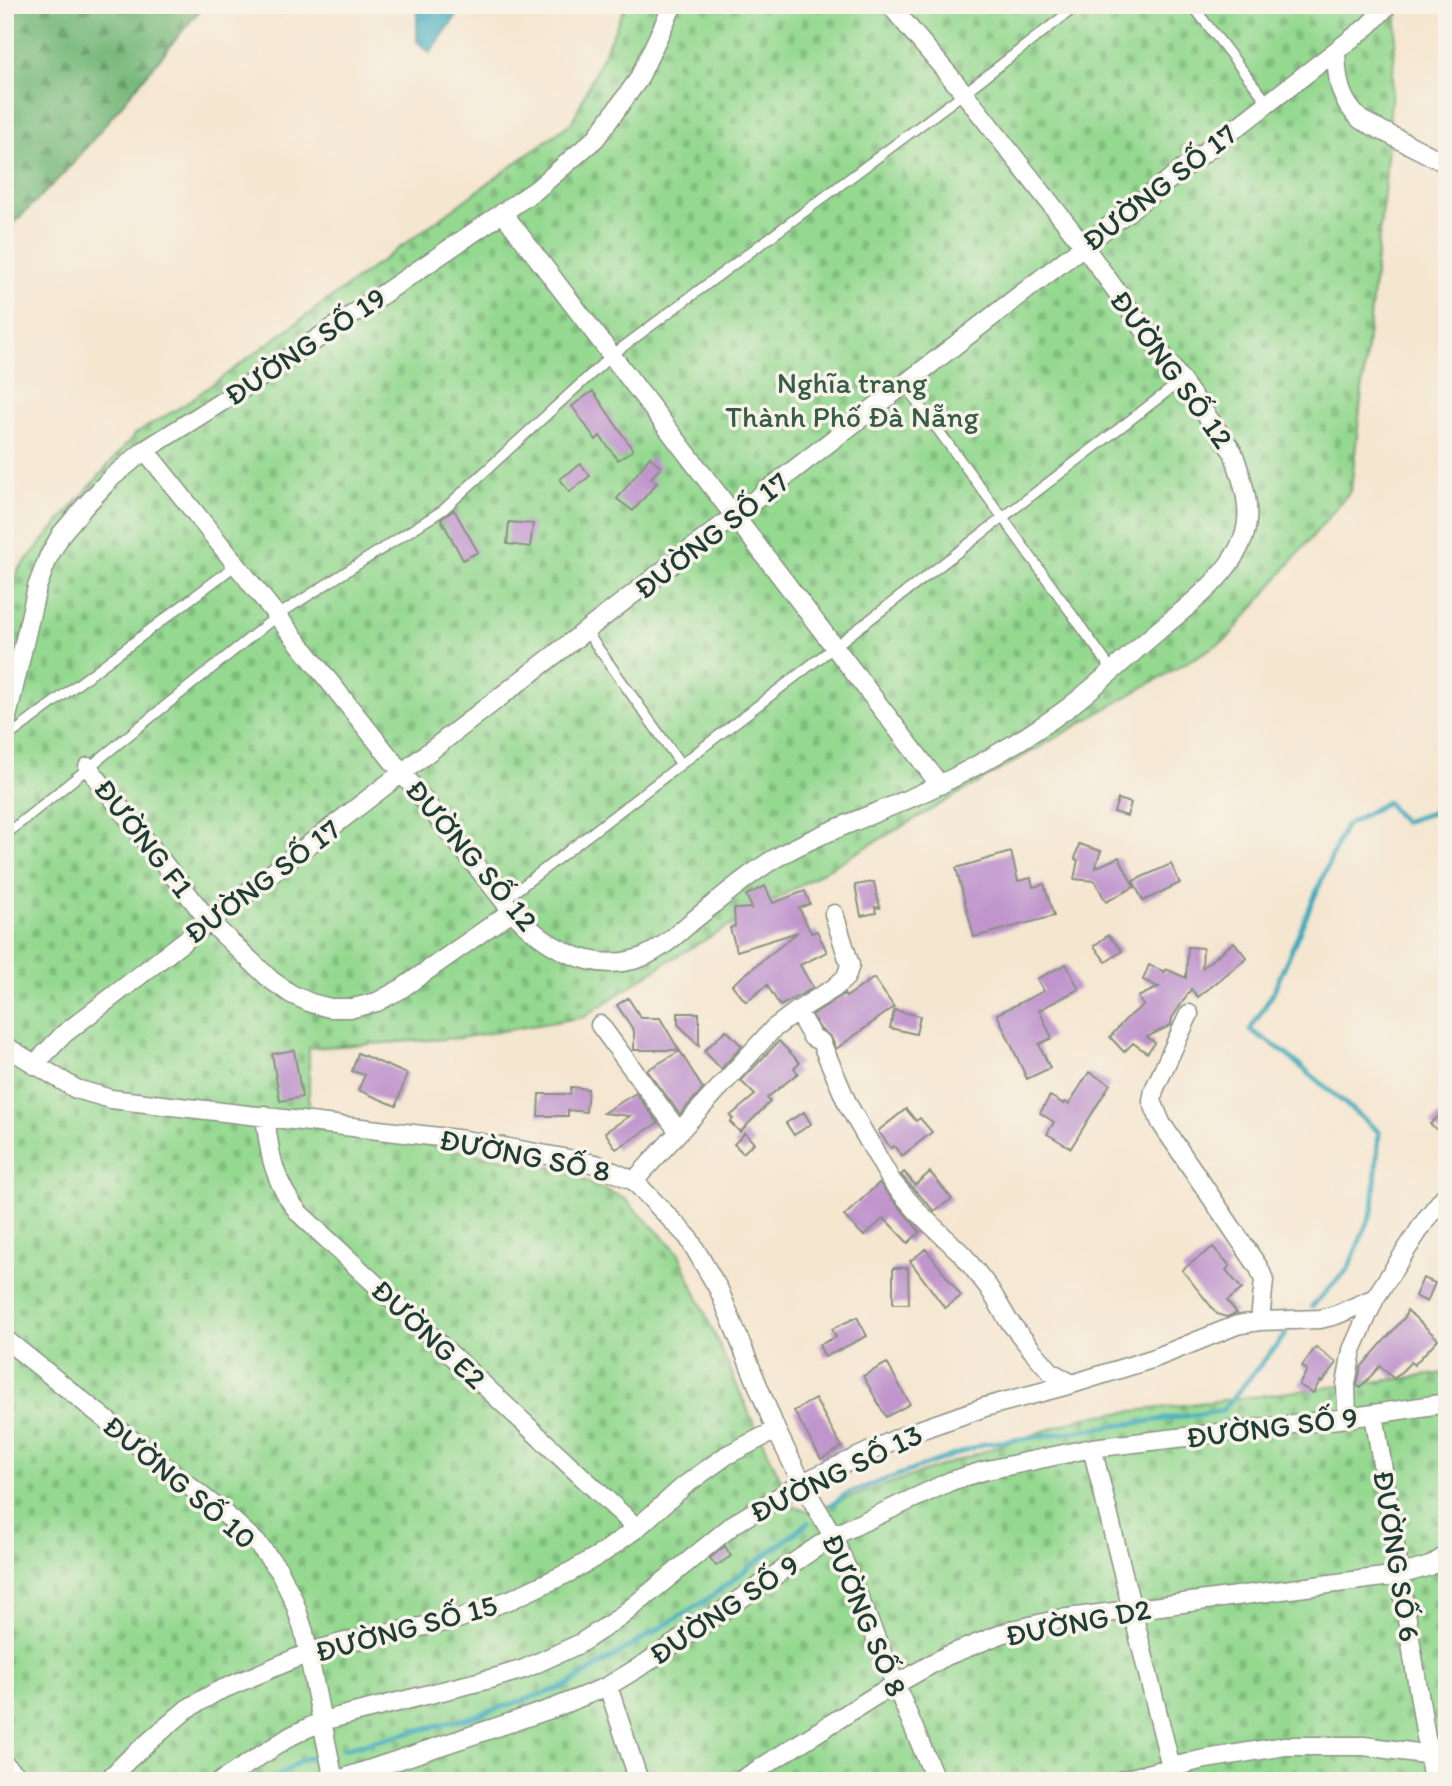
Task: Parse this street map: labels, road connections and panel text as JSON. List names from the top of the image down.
{
  "streets": {
    "street": [
      "ĐƯỜNG SỐ 17",
      "ĐƯỜNG SỐ 19",
      "ĐƯỜNG SỐ 12",
      "ĐƯỜNG F1",
      "ĐƯỜNG SỐ 8",
      "ĐƯỜNG E2",
      "ĐƯỜNG SỐ 9",
      "ĐƯỜNG SỐ 13",
      "ĐƯỜNG SỐ 10",
      "ĐƯỜNG SỐ 6",
      "ĐƯỜNG D2",
      "ĐƯỜNG SỐ 15"
    ]
  },
  "crossings": [
    ["ĐƯỜNG SỐ 17", "ĐƯỜNG SỐ 12"],
    ["ĐƯỜNG SỐ 17", "ĐƯỜNG F1"],
    ["ĐƯỜNG SỐ 17", "ĐƯỜNG SỐ 8"],
    ["ĐƯỜNG SỐ 19", "ĐƯỜNG SỐ 12"],
    ["ĐƯỜNG SỐ 12", "ĐƯỜNG F1"],
    ["ĐƯỜNG SỐ 8", "ĐƯỜNG E2"],
    ["ĐƯỜNG SỐ 8", "ĐƯỜNG SỐ 9"],
    ["ĐƯỜNG SỐ 8", "ĐƯỜNG SỐ 13"],
    ["ĐƯỜNG SỐ 8", "ĐƯỜNG D2"],
    ["ĐƯỜNG SỐ 8", "ĐƯỜNG SỐ 15"],
    ["ĐƯỜNG E2", "ĐƯỜNG SỐ 15"],
    ["ĐƯỜNG SỐ 9", "ĐƯỜNG SỐ 10"],
    ["ĐƯỜNG SỐ 9", "ĐƯỜNG SỐ 6"],
    ["ĐƯỜNG SỐ 13", "ĐƯỜNG SỐ 10"],
    ["ĐƯỜNG SỐ 10", "ĐƯỜNG SỐ 15"],
    ["ĐƯỜNG SỐ 6", "ĐƯỜNG D2"]
  ],
  "parks": ["Nghĩa trang Thành Phố Đà Nẵng"]
}
